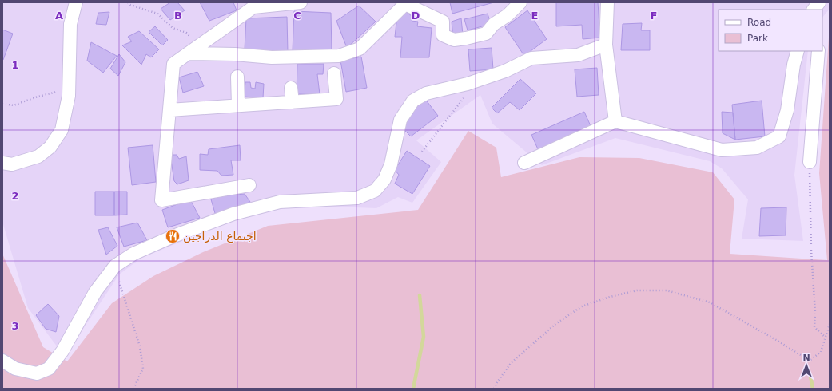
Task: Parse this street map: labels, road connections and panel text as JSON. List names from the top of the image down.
{
  "places": {
    "restaurant": ["اجتماع الدراجين"]
  },
  "legend": ["Road", "Park"],
  "north": "top",
  "grid": {
    "columns": [
      "A",
      "B",
      "C",
      "D",
      "E",
      "F"
    ],
    "rows": ["1", "2", "3"]
  }
}
